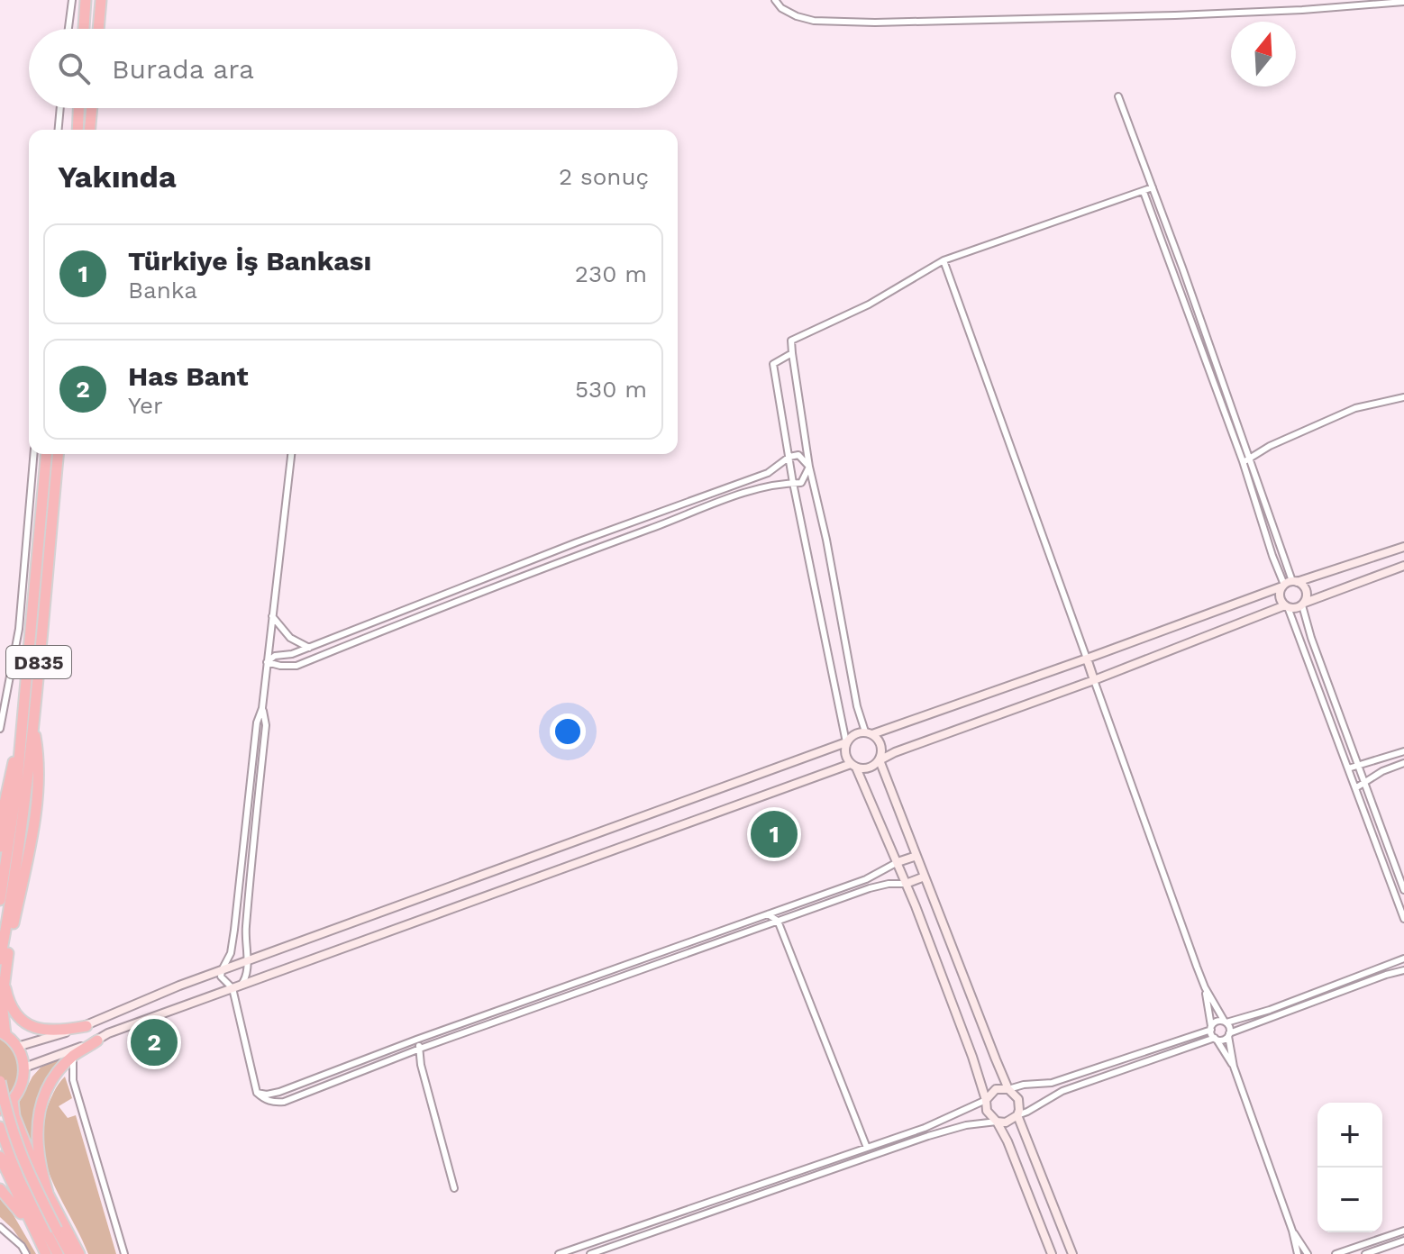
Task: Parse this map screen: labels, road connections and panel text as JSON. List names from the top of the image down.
{
  "streets": {
    "highway": ["D835"]
  },
  "north": "top",
  "page": {
    "search": "Burada ara",
    "heading": ["Yakında", "2 sonuç"],
    "list": [
      {
        "mark": "1",
        "name": "Türkiye İş Bankası",
        "note": "Banka",
        "value": "230 m"
      },
      {
        "mark": "2",
        "name": "Has Bant",
        "note": "Yer",
        "value": "530 m"
      }
    ],
    "pins": ["1", "2"],
    "map_buttons": ["+", "−"]
  }
}
